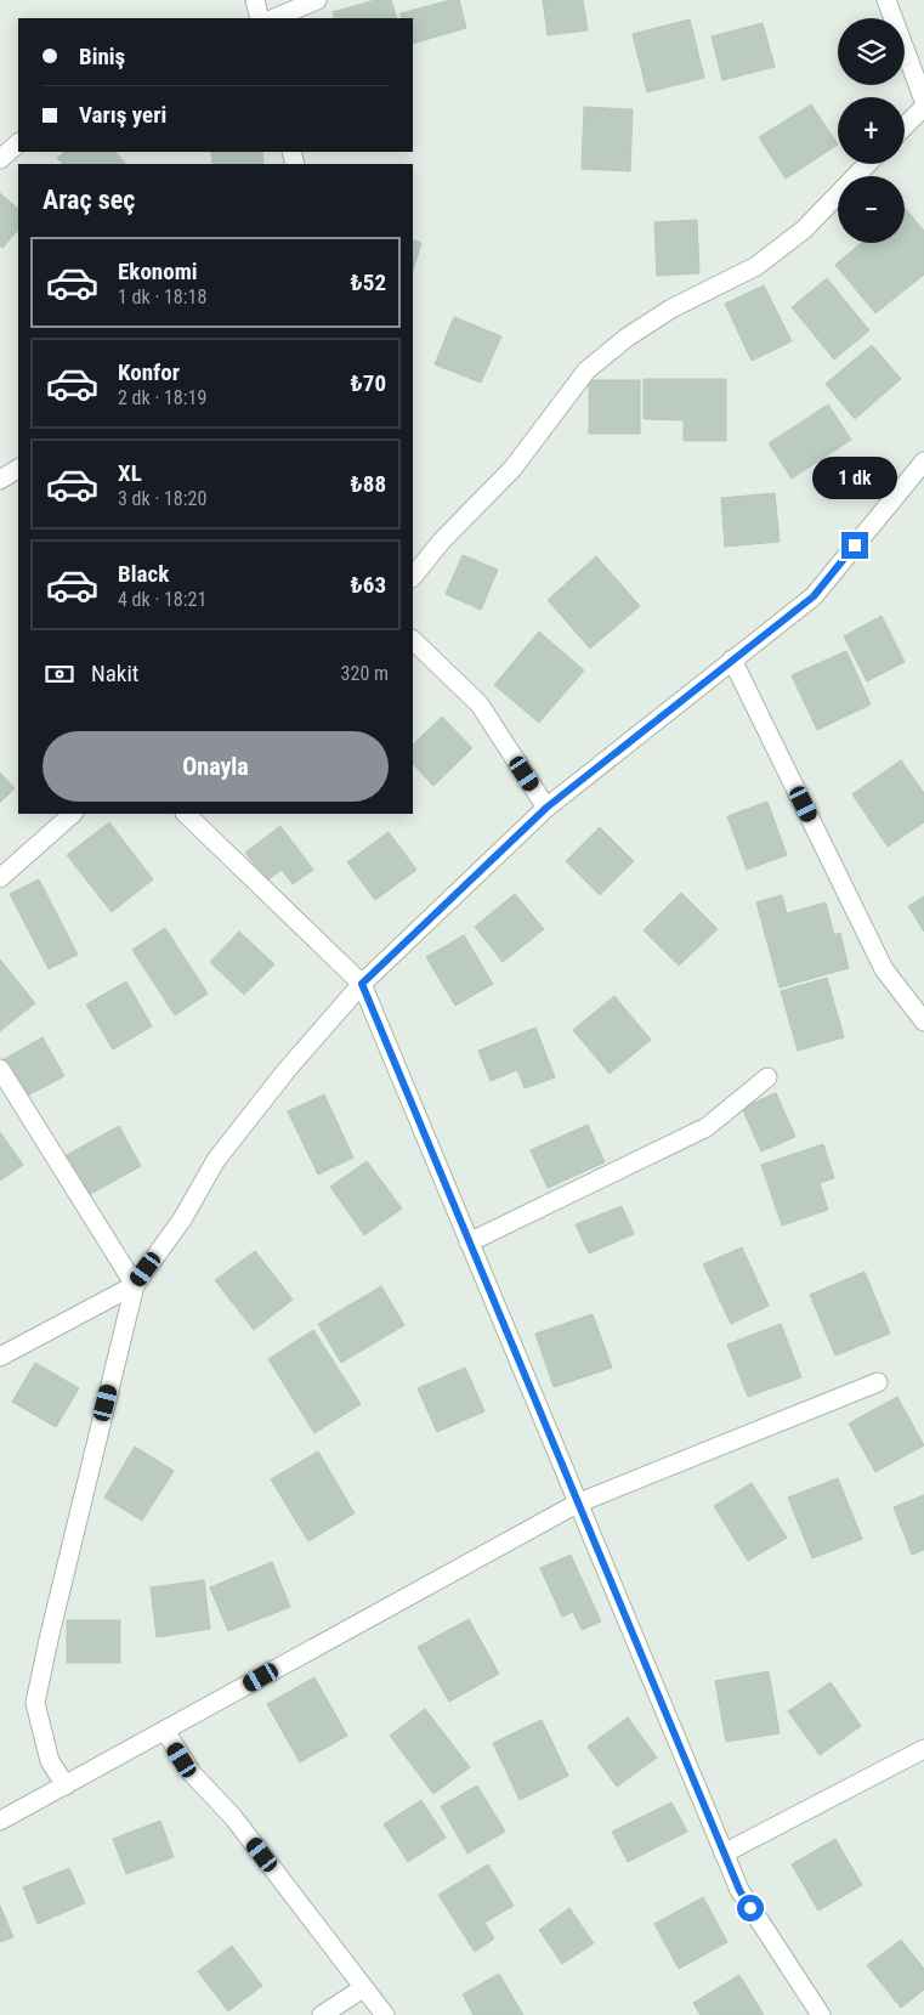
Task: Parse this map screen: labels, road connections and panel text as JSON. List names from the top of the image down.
{
  "page": {
    "map_buttons": ["+", "−"],
    "banner": ["Biniş", "Varış yeri"],
    "heading": "Araç seç",
    "list": [
      {
        "name": "Ekonomi",
        "note": "1 dk · 18:18",
        "value": "₺52"
      },
      {
        "name": "Konfor",
        "note": "2 dk · 18:19",
        "value": "₺70"
      },
      {
        "name": "XL",
        "note": "3 dk · 18:20",
        "value": "₺88"
      },
      {
        "name": "Black",
        "note": "4 dk · 18:21",
        "value": "₺63"
      }
    ],
    "bubble": "1 dk",
    "pay": ["Nakit", "320 m"],
    "buttons": "Onayla"
  }
}
